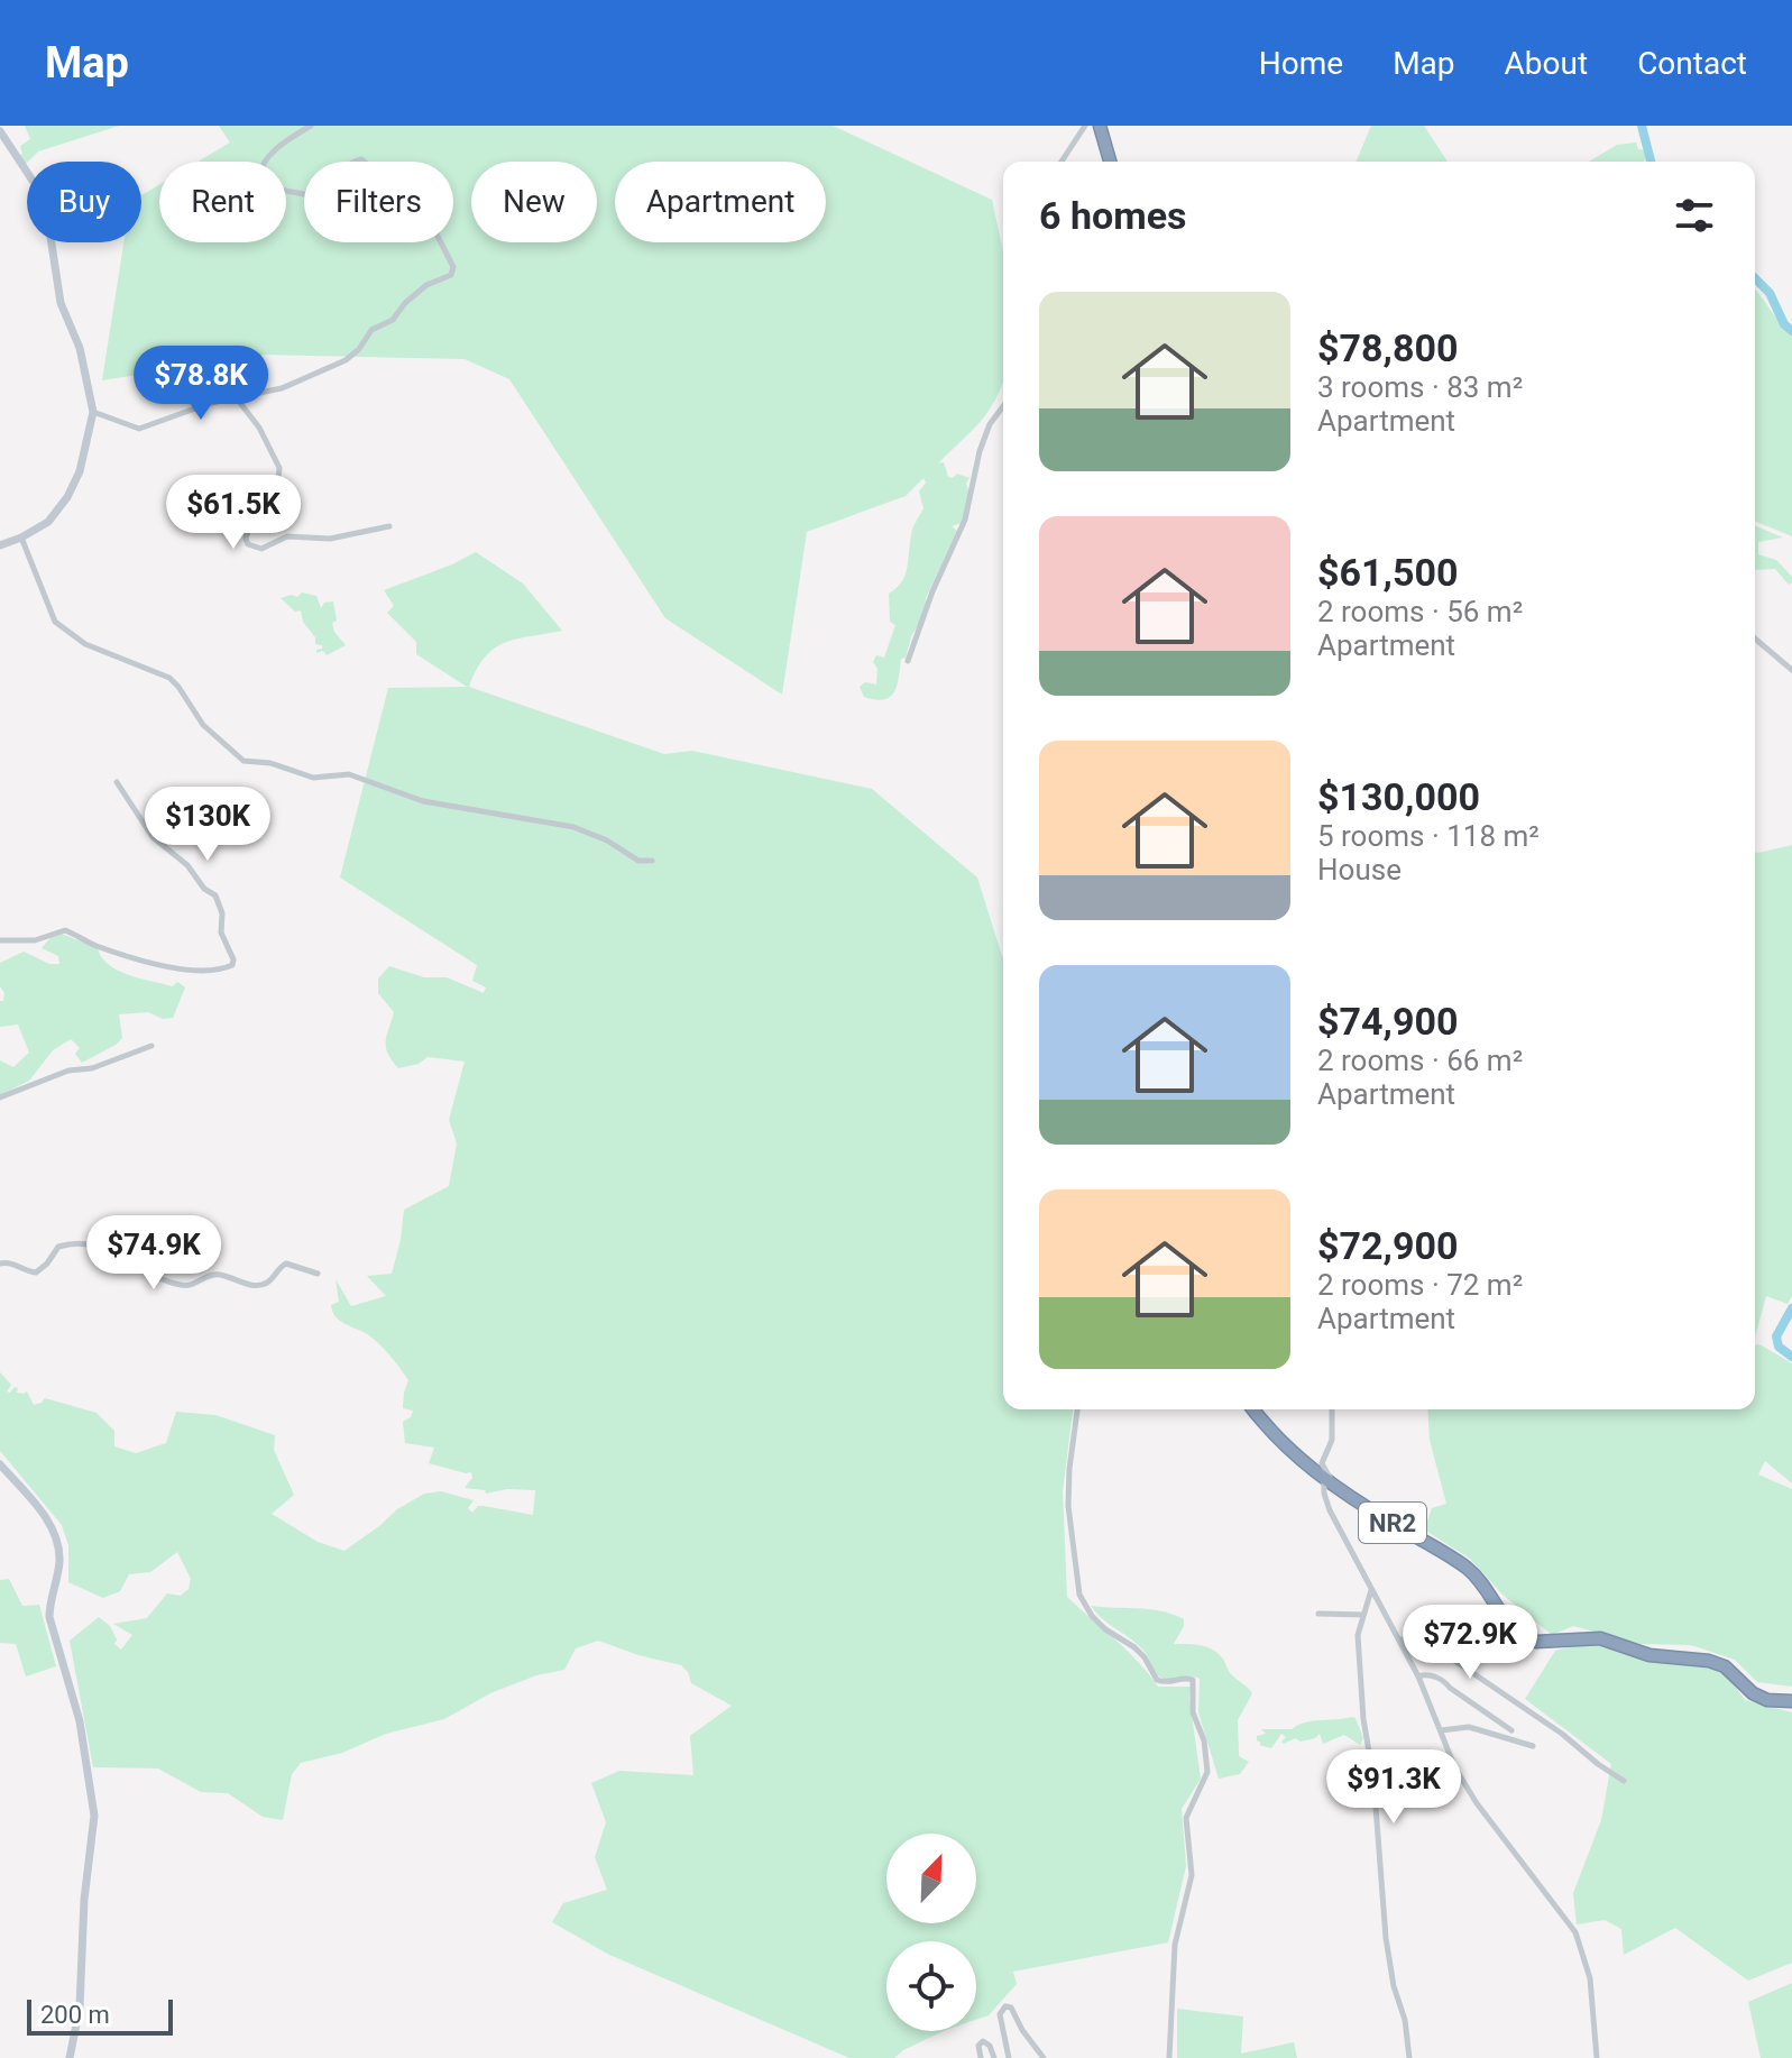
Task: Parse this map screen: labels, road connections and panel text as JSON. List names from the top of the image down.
{
  "streets": {
    "highway": ["NR2"]
  },
  "scale_bar": "200 m",
  "north": "top right",
  "page": {
    "header": "Map",
    "nav": [
      "Home",
      "Map",
      "About",
      "Contact"
    ],
    "chip": [
      "Buy",
      "Rent",
      "Filters",
      "New",
      "Apartment"
    ],
    "heading": "6 homes",
    "list": [
      {
        "name": "$78,800",
        "note": "3 rooms · 83 m² · Apartment"
      },
      {
        "name": "$61,500",
        "note": "2 rooms · 56 m² · Apartment"
      },
      {
        "name": "$130,000",
        "note": "5 rooms · 118 m² · House"
      },
      {
        "name": "$74,900",
        "note": "2 rooms · 66 m² · Apartment"
      },
      {
        "name": "$72,900",
        "note": "2 rooms · 72 m² · Apartment"
      }
    ],
    "price": [
      "$78.8K",
      "$61.5K",
      "$130K",
      "$74.9K",
      "$72.9K",
      "$91.3K"
    ],
    "scale": "200 m"
  }
}
